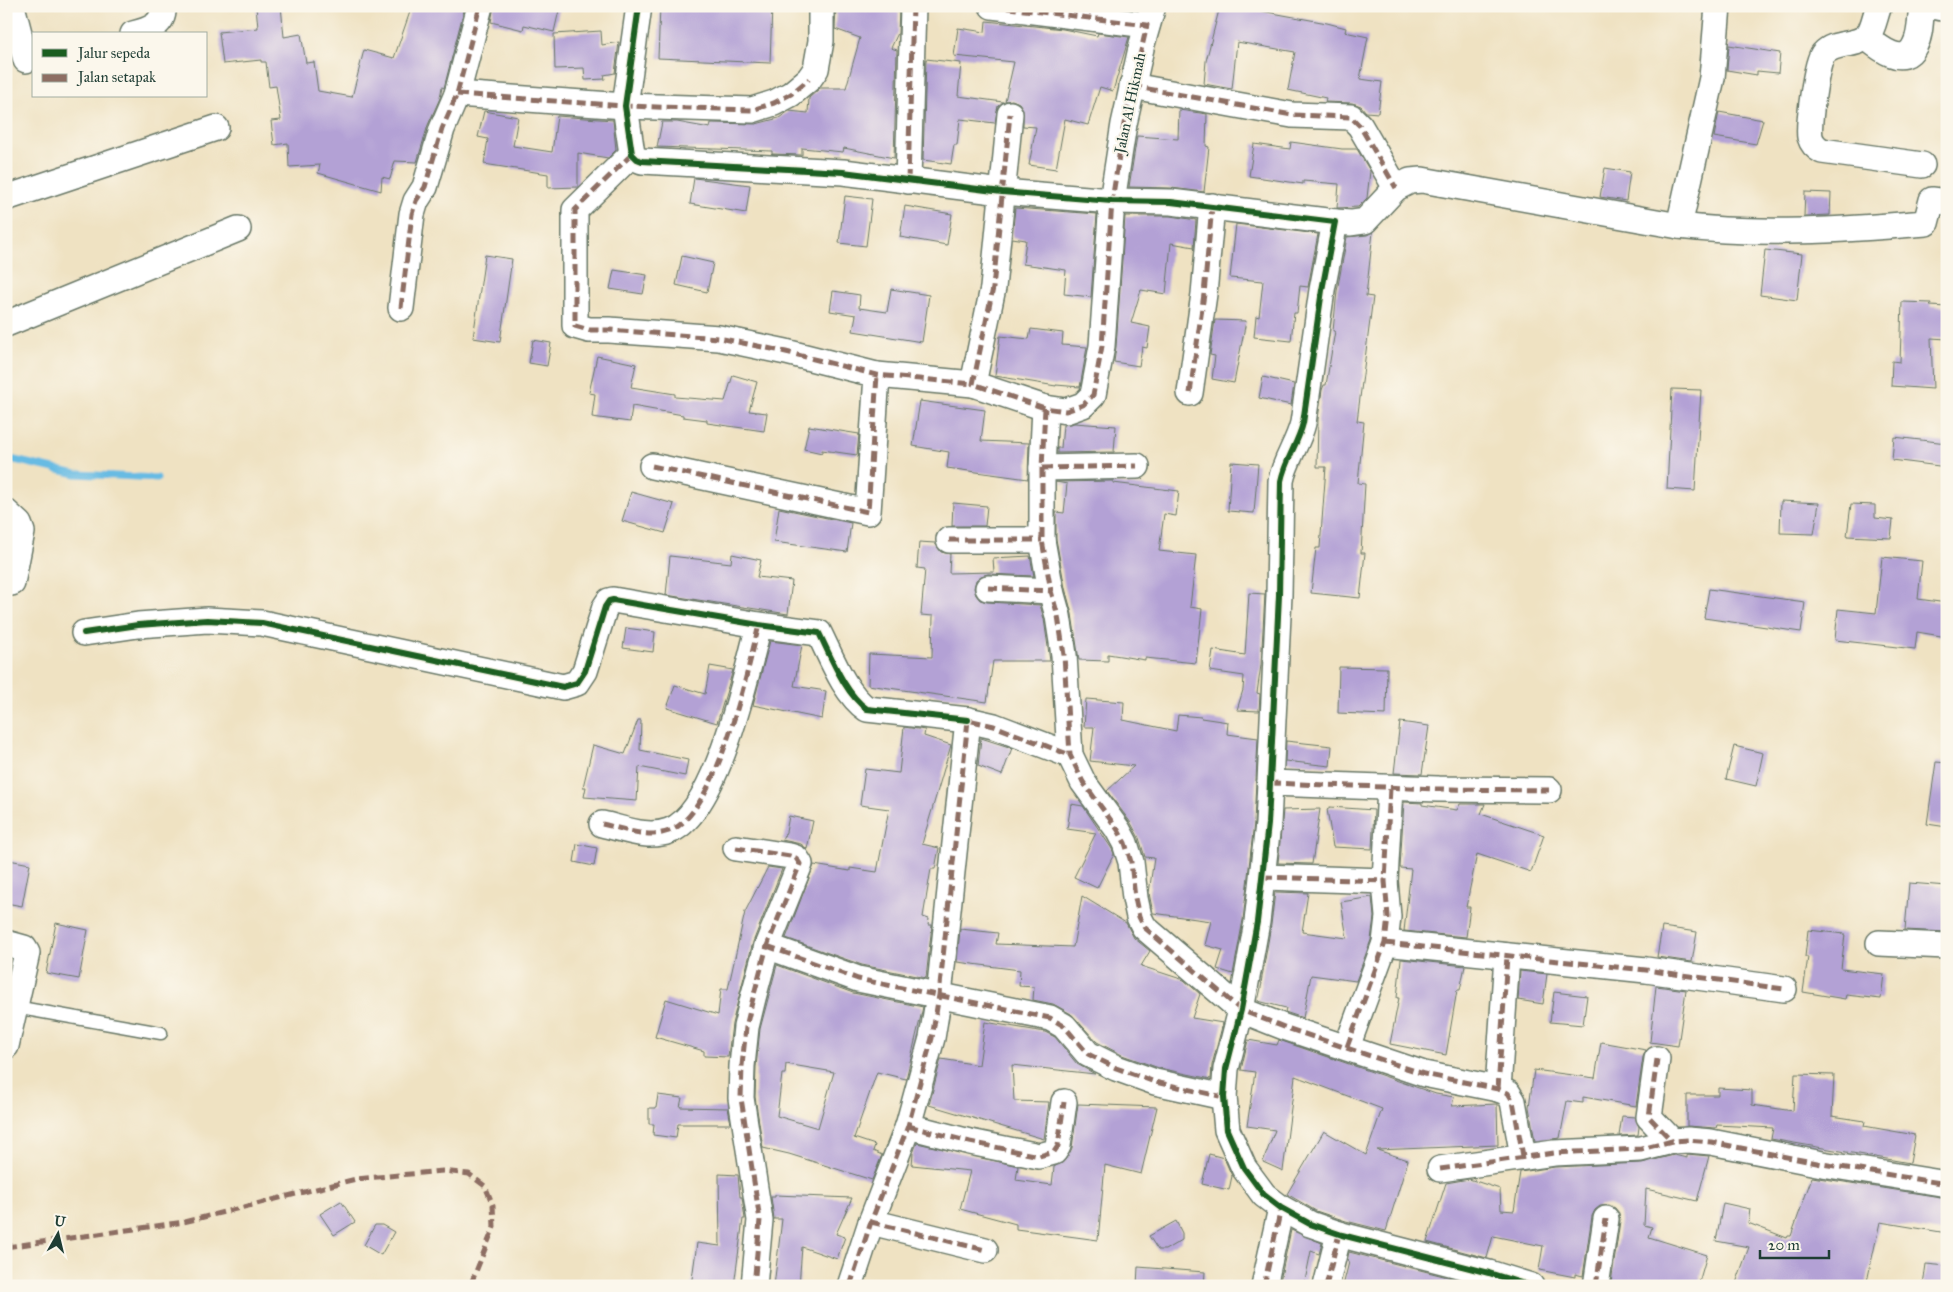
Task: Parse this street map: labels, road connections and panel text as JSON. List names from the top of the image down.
{
  "streets": {
    "street": ["Jalan Al Hikmah"]
  },
  "legend": ["Jalur sepeda", "Jalan setapak"],
  "scale_bar": "20 m",
  "north": "top"
}
